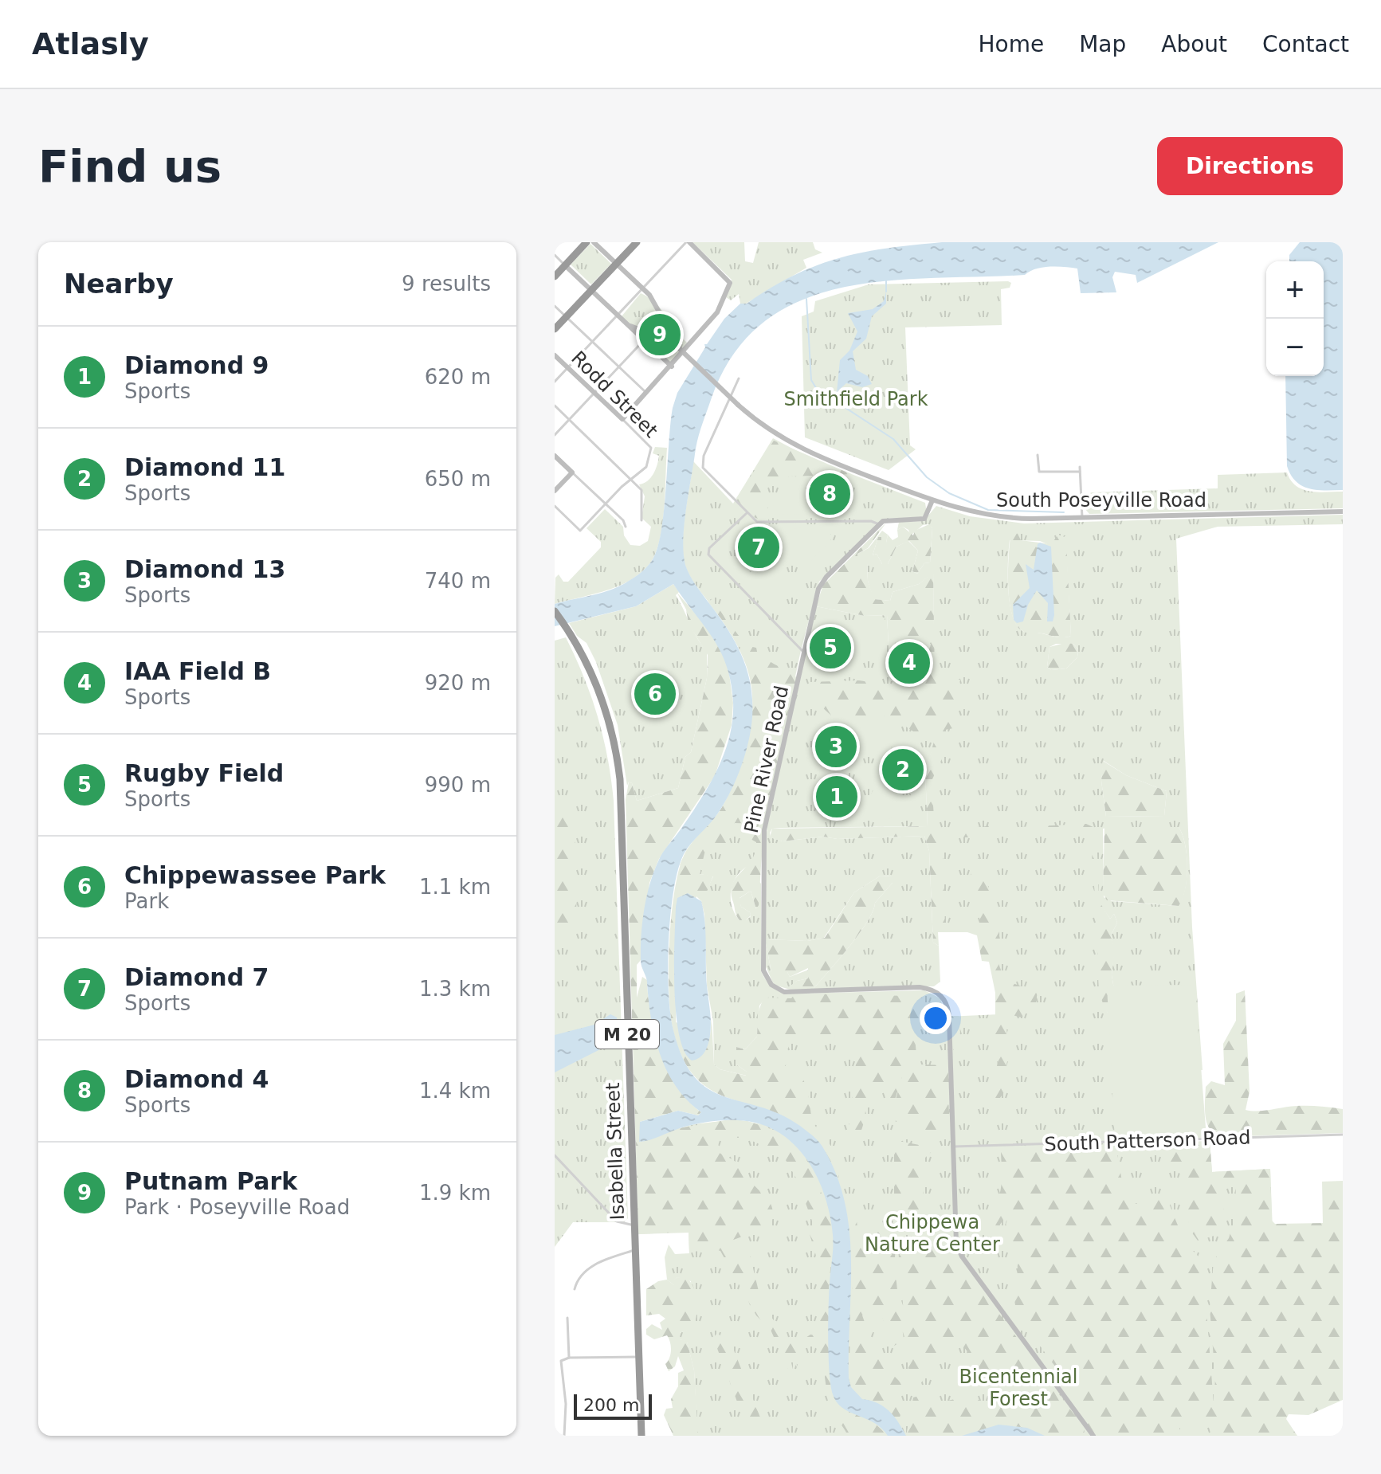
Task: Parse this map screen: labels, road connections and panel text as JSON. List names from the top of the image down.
{
  "streets": {
    "highway": ["M 20", "Isabella Street"],
    "street": [
      "Rodd Street",
      "South Poseyville Road",
      "Pine River Road",
      "South Patterson Road"
    ]
  },
  "crossings": [
    ["Pine River Road", "South Patterson Road"],
    ["M 20", "Isabella Street"]
  ],
  "parks": ["Smithfield Park", "Chippewa Nature Center", "Bicentennial Forest"],
  "scale_bar": "200 m",
  "page": {
    "header": "Atlasly",
    "nav": [
      "Home",
      "Map",
      "About",
      "Contact"
    ],
    "buttons": "Directions",
    "title": "Find us",
    "heading": ["Nearby", "9 results"],
    "map_buttons": ["+", "−"],
    "pins": [
      "9",
      "8",
      "7",
      "5",
      "4",
      "6",
      "3",
      "2",
      "1"
    ],
    "list": [
      {
        "mark": "1",
        "name": "Diamond 9",
        "note": "Sports",
        "value": "620 m"
      },
      {
        "mark": "2",
        "name": "Diamond 11",
        "note": "Sports",
        "value": "650 m"
      },
      {
        "mark": "3",
        "name": "Diamond 13",
        "note": "Sports",
        "value": "740 m"
      },
      {
        "mark": "4",
        "name": "IAA Field B",
        "note": "Sports",
        "value": "920 m"
      },
      {
        "mark": "5",
        "name": "Rugby Field",
        "note": "Sports",
        "value": "990 m"
      },
      {
        "mark": "6",
        "name": "Chippewassee Park",
        "note": "Park",
        "value": "1.1 km"
      },
      {
        "mark": "7",
        "name": "Diamond 7",
        "note": "Sports",
        "value": "1.3 km"
      },
      {
        "mark": "8",
        "name": "Diamond 4",
        "note": "Sports",
        "value": "1.4 km"
      },
      {
        "mark": "9",
        "name": "Putnam Park",
        "note": "Park · Poseyville Road",
        "value": "1.9 km"
      }
    ],
    "scale": "200 m"
  }
}
